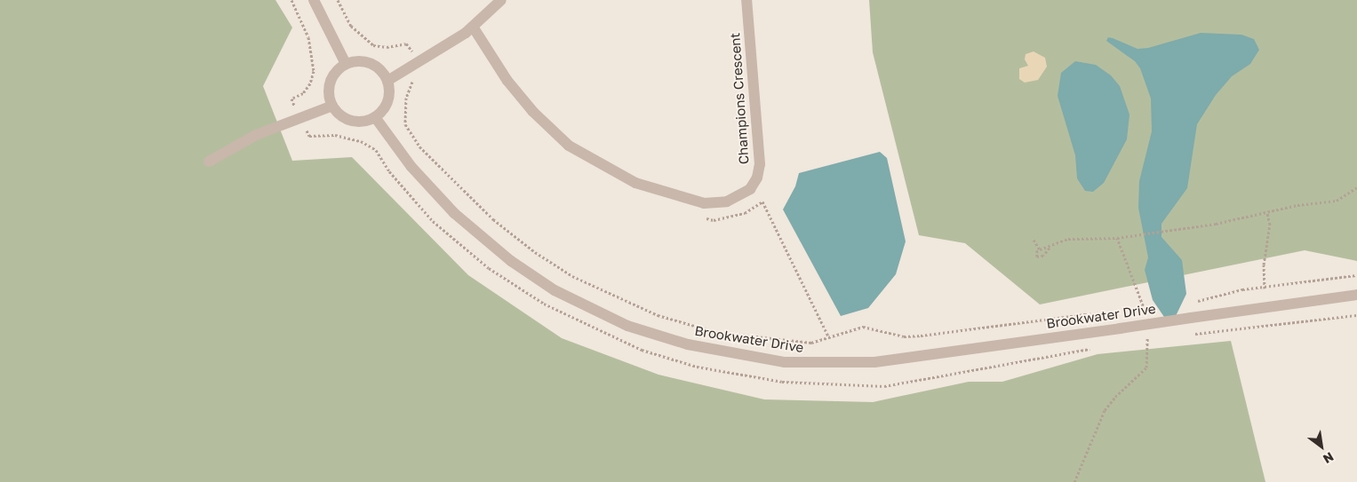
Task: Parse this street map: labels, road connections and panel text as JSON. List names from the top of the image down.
{
  "streets": {
    "street": ["Champions Crescent", "Brookwater Drive"]
  },
  "north": "bottom right"
}
